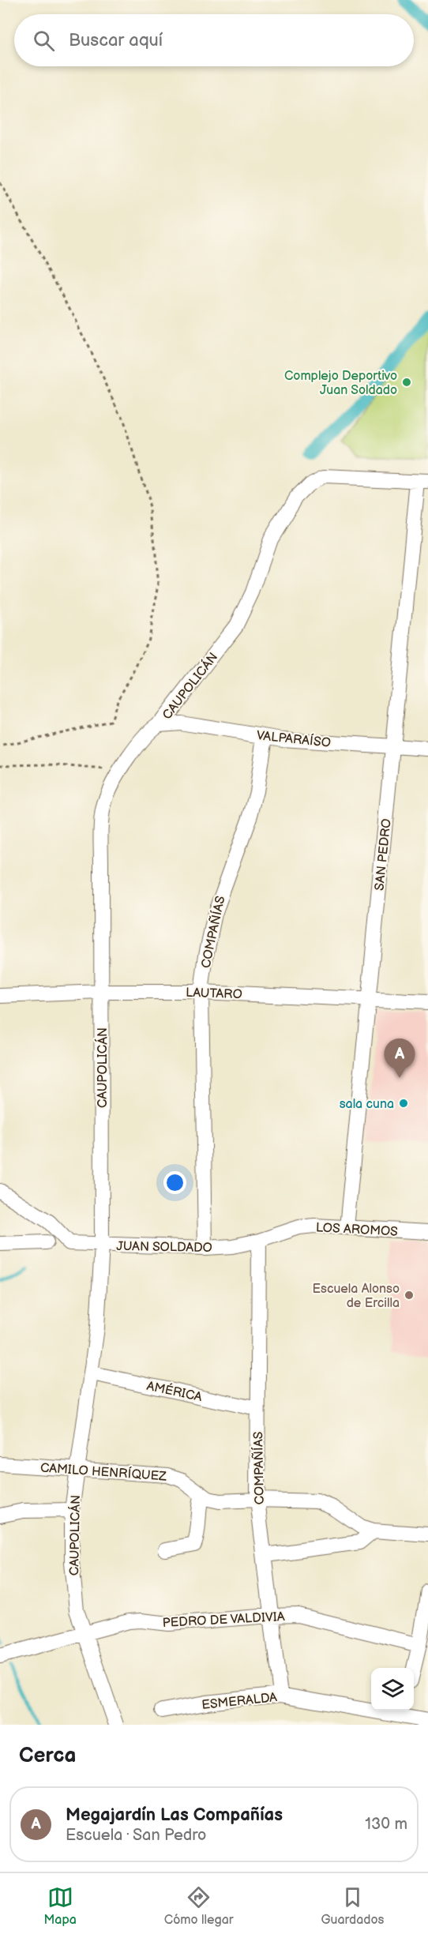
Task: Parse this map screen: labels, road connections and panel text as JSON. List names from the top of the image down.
{
  "streets": {
    "street": [
      "CAUPOLICÁN",
      "VALPARAÍSO",
      "SAN PEDRO",
      "COMPAÑÍAS",
      "LAUTARO",
      "LOS AROMOS",
      "JUAN SOLDADO",
      "AMÉRICA",
      "CAMILO HENRÍQUEZ",
      "PEDRO DE VALDIVIA",
      "ESMERALDA"
    ]
  },
  "crossings": [
    ["CAUPOLICÁN", "VALPARAÍSO"],
    ["CAUPOLICÁN", "SAN PEDRO"],
    ["CAUPOLICÁN", "LAUTARO"],
    ["CAUPOLICÁN", "JUAN SOLDADO"],
    ["CAUPOLICÁN", "AMÉRICA"],
    ["CAUPOLICÁN", "CAMILO HENRÍQUEZ"],
    ["CAUPOLICÁN", "PEDRO DE VALDIVIA"],
    ["VALPARAÍSO", "SAN PEDRO"],
    ["VALPARAÍSO", "COMPAÑÍAS"],
    ["SAN PEDRO", "LAUTARO"],
    ["SAN PEDRO", "LOS AROMOS"],
    ["COMPAÑÍAS", "LAUTARO"],
    ["COMPAÑÍAS", "LOS AROMOS"],
    ["COMPAÑÍAS", "JUAN SOLDADO"],
    ["COMPAÑÍAS", "AMÉRICA"],
    ["COMPAÑÍAS", "CAMILO HENRÍQUEZ"],
    ["COMPAÑÍAS", "PEDRO DE VALDIVIA"],
    ["COMPAÑÍAS", "ESMERALDA"],
    ["LOS AROMOS", "JUAN SOLDADO"]
  ],
  "places": ["Complejo Deportivo Juan Soldado", "sala cuna", "Escuela Alonso de Ercilla"],
  "page": {
    "search": "Buscar aquí",
    "pins": "A",
    "heading": "Cerca",
    "list": [
      {
        "mark": "A",
        "name": "Megajardín Las Compañías",
        "note": "Escuela · San Pedro",
        "value": "130 m"
      }
    ],
    "nav": ["Mapa", "Cómo llegar", "Guardados"]
  }
}
